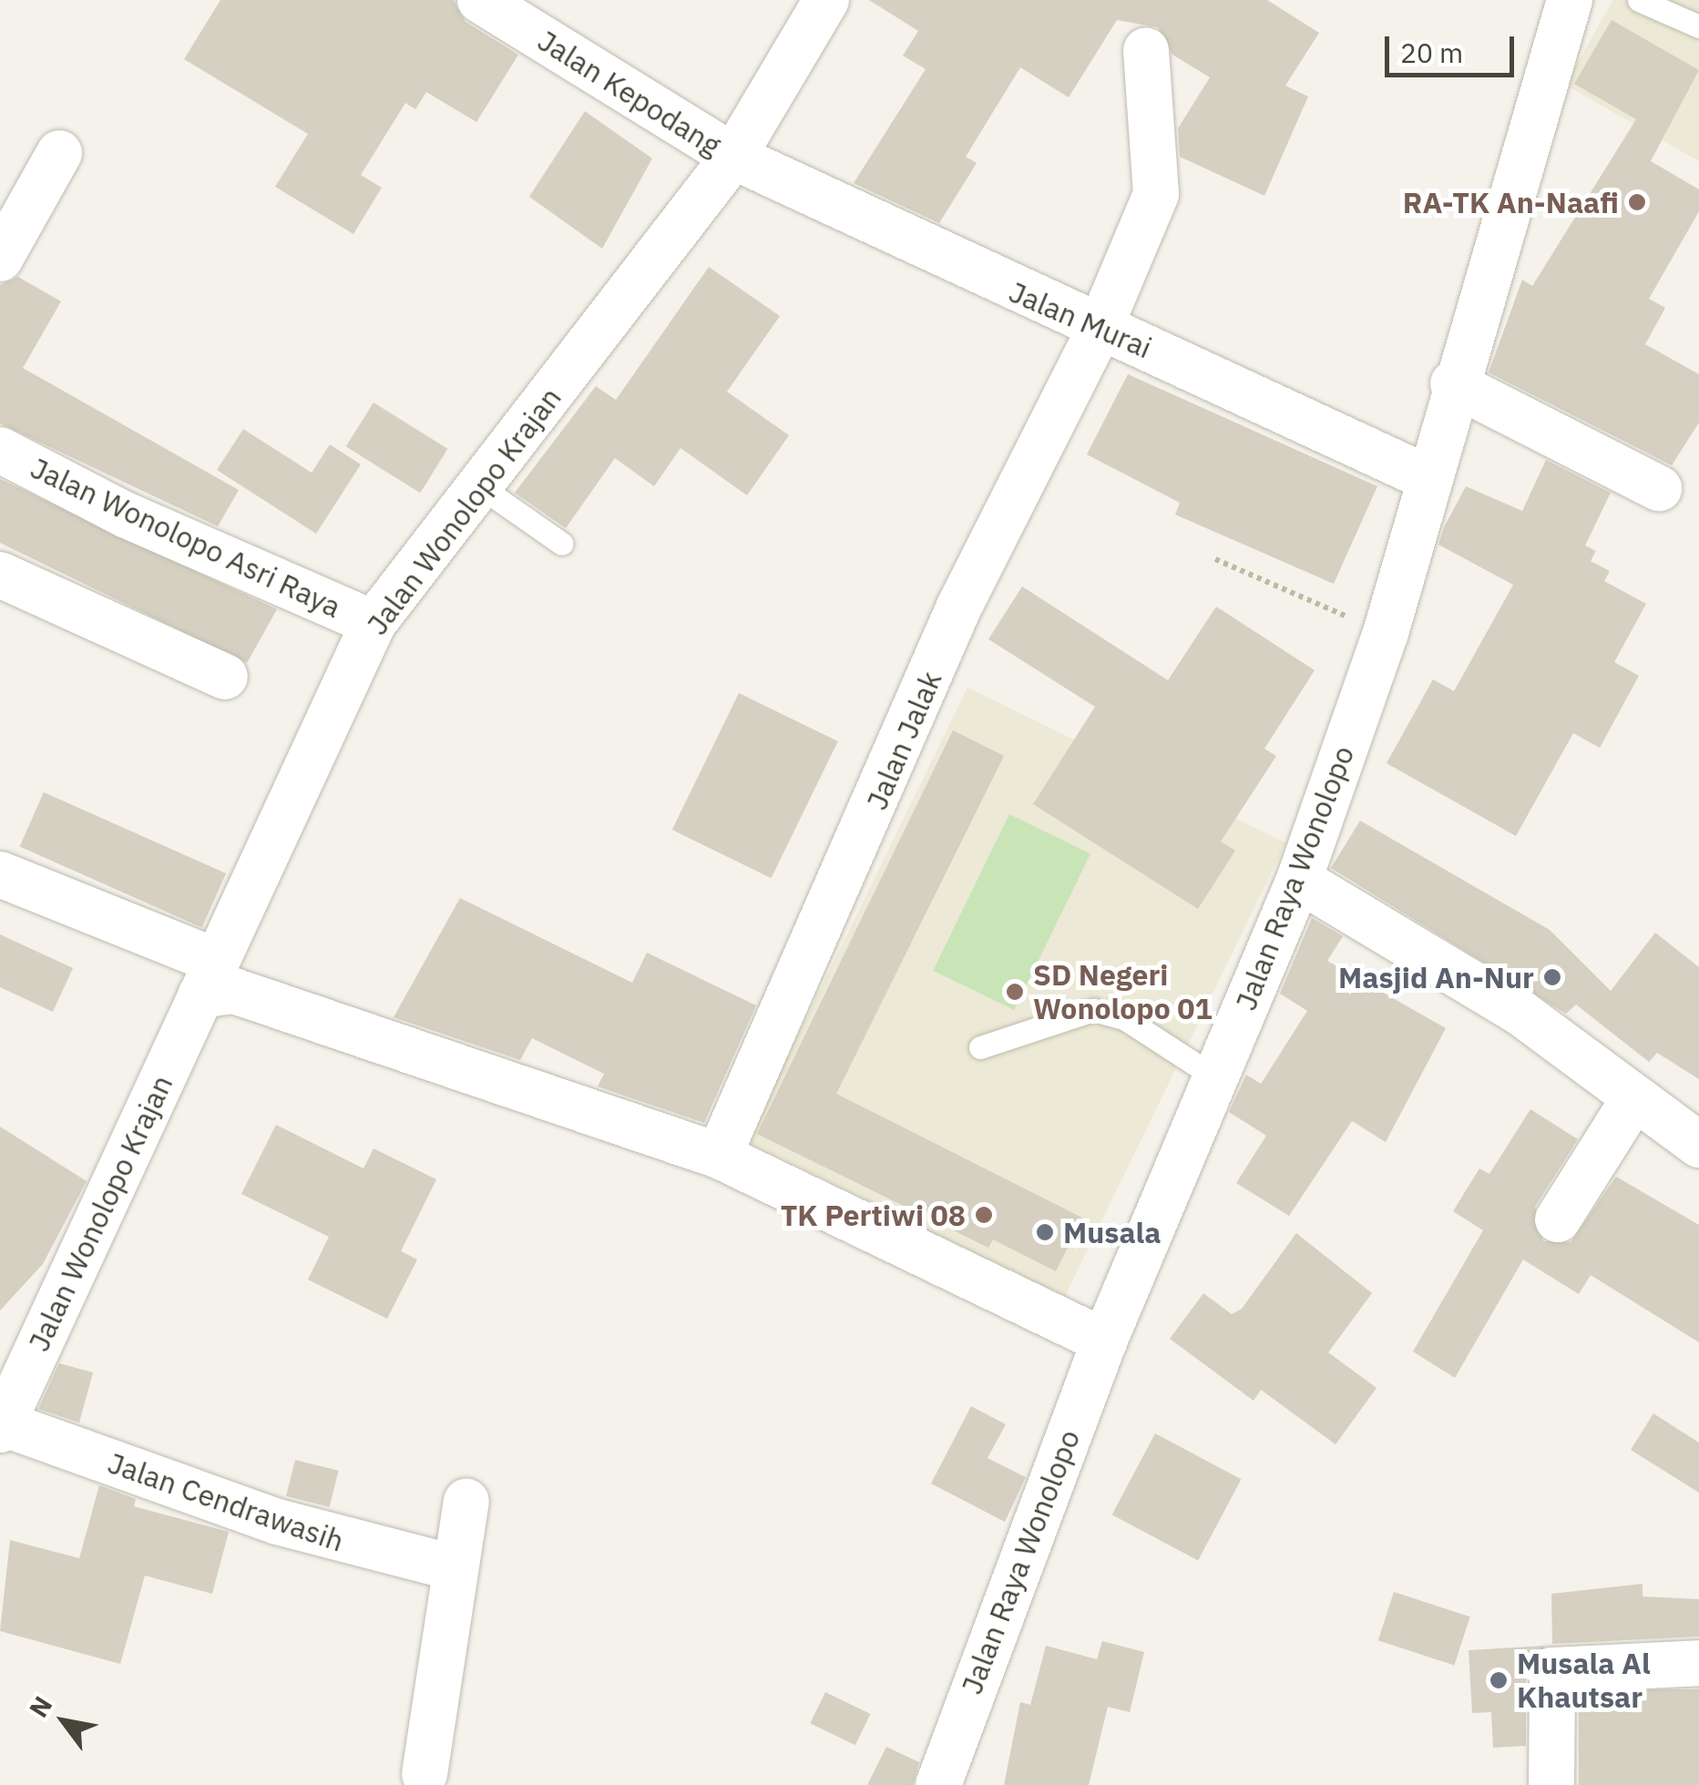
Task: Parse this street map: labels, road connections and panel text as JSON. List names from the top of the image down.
{
  "streets": {
    "street": [
      "Jalan Kepodang",
      "Jalan Murai",
      "Jalan Wonolopo Krajan",
      "Jalan Wonolopo Asri Raya",
      "Jalan Jalak",
      "Jalan Raya Wonolopo",
      "Jalan Cendrawasih"
    ]
  },
  "crossings": [
    ["Jalan Kepodang", "Jalan Murai"],
    ["Jalan Kepodang", "Jalan Wonolopo Krajan"],
    ["Jalan Murai", "Jalan Wonolopo Krajan"],
    ["Jalan Murai", "Jalan Jalak"],
    ["Jalan Murai", "Jalan Raya Wonolopo"],
    ["Jalan Wonolopo Krajan", "Jalan Wonolopo Asri Raya"],
    ["Jalan Wonolopo Krajan", "Jalan Cendrawasih"]
  ],
  "places": [
    "RA-TK An-Naafi",
    "Masjid An-Nur",
    "SD Negeri Wonolopo 01",
    "TK Pertiwi 08",
    "Musala",
    "Musala Al Khautsar"
  ],
  "scale_bar": "20 m",
  "north": "top left"
}
